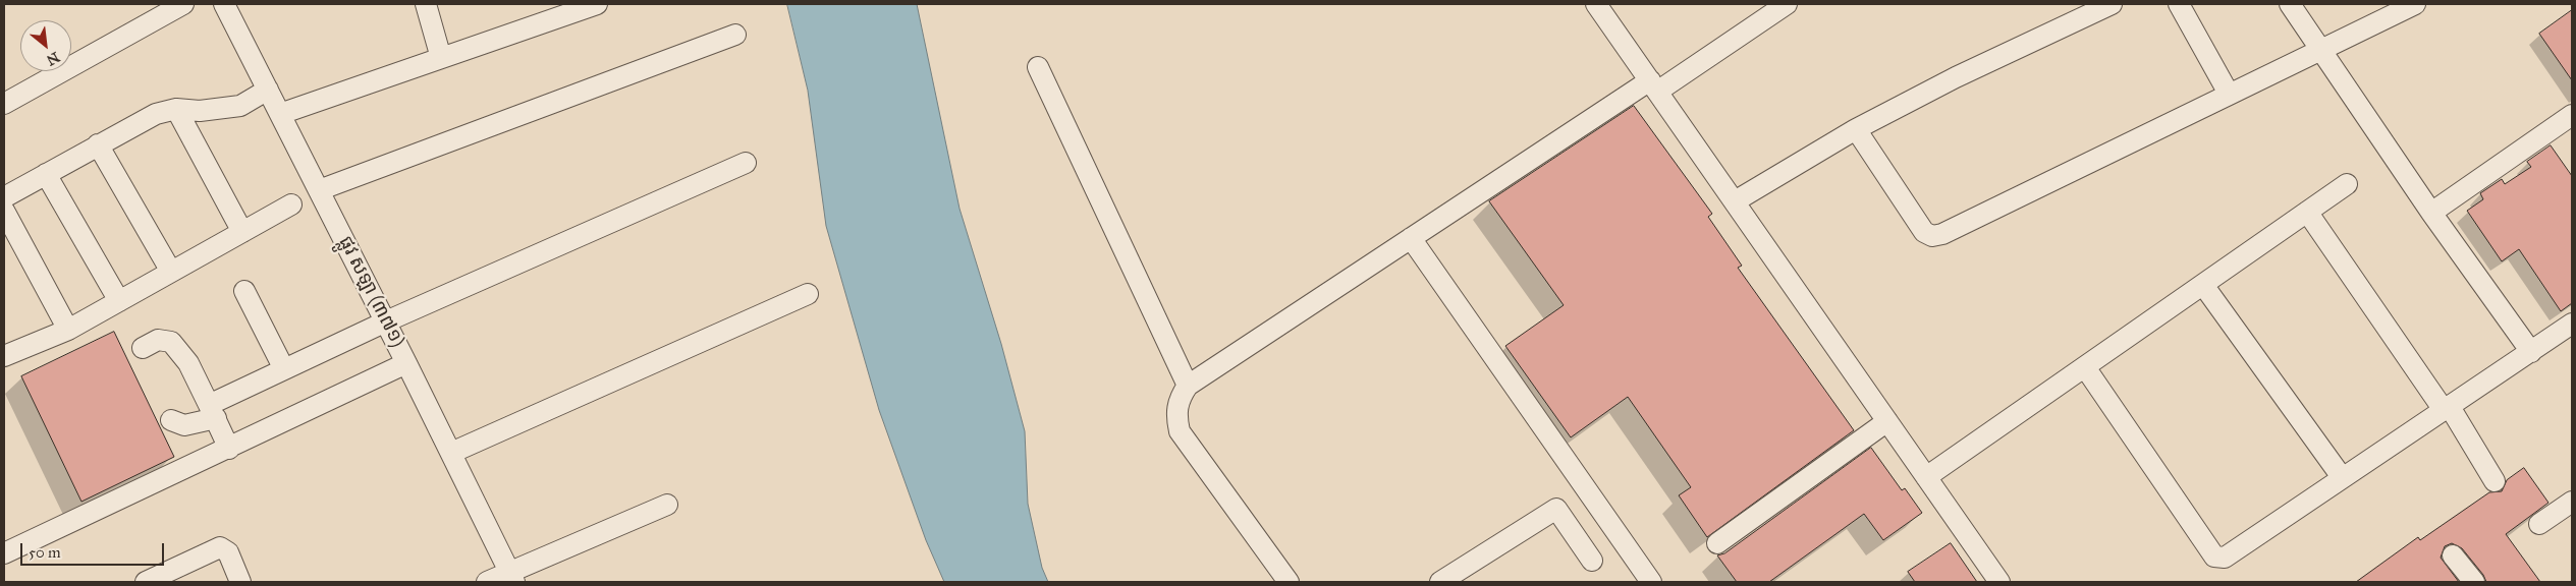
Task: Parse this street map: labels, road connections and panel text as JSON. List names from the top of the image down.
{
  "streets": {
    "street": ["ផ្លូវ សឡា (៣៧១)"]
  },
  "scale_bar": "50 m",
  "north": "bottom right"
}
